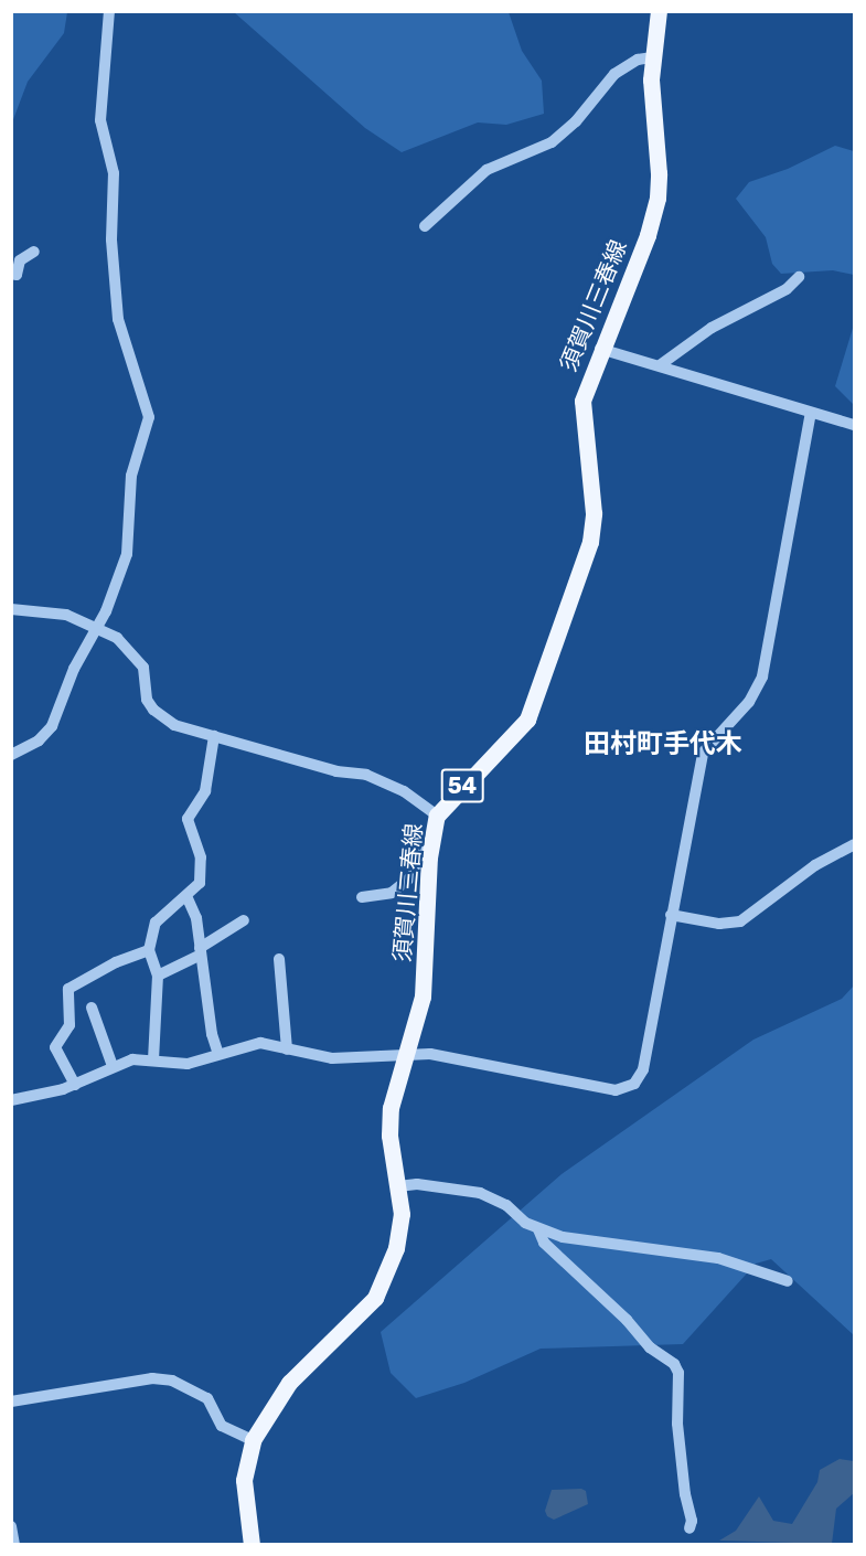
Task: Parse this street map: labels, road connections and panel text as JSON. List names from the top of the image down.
{
  "streets": {
    "main road": ["須賀川三春線", "54"]
  },
  "districts": ["田村町手代木"]
}
